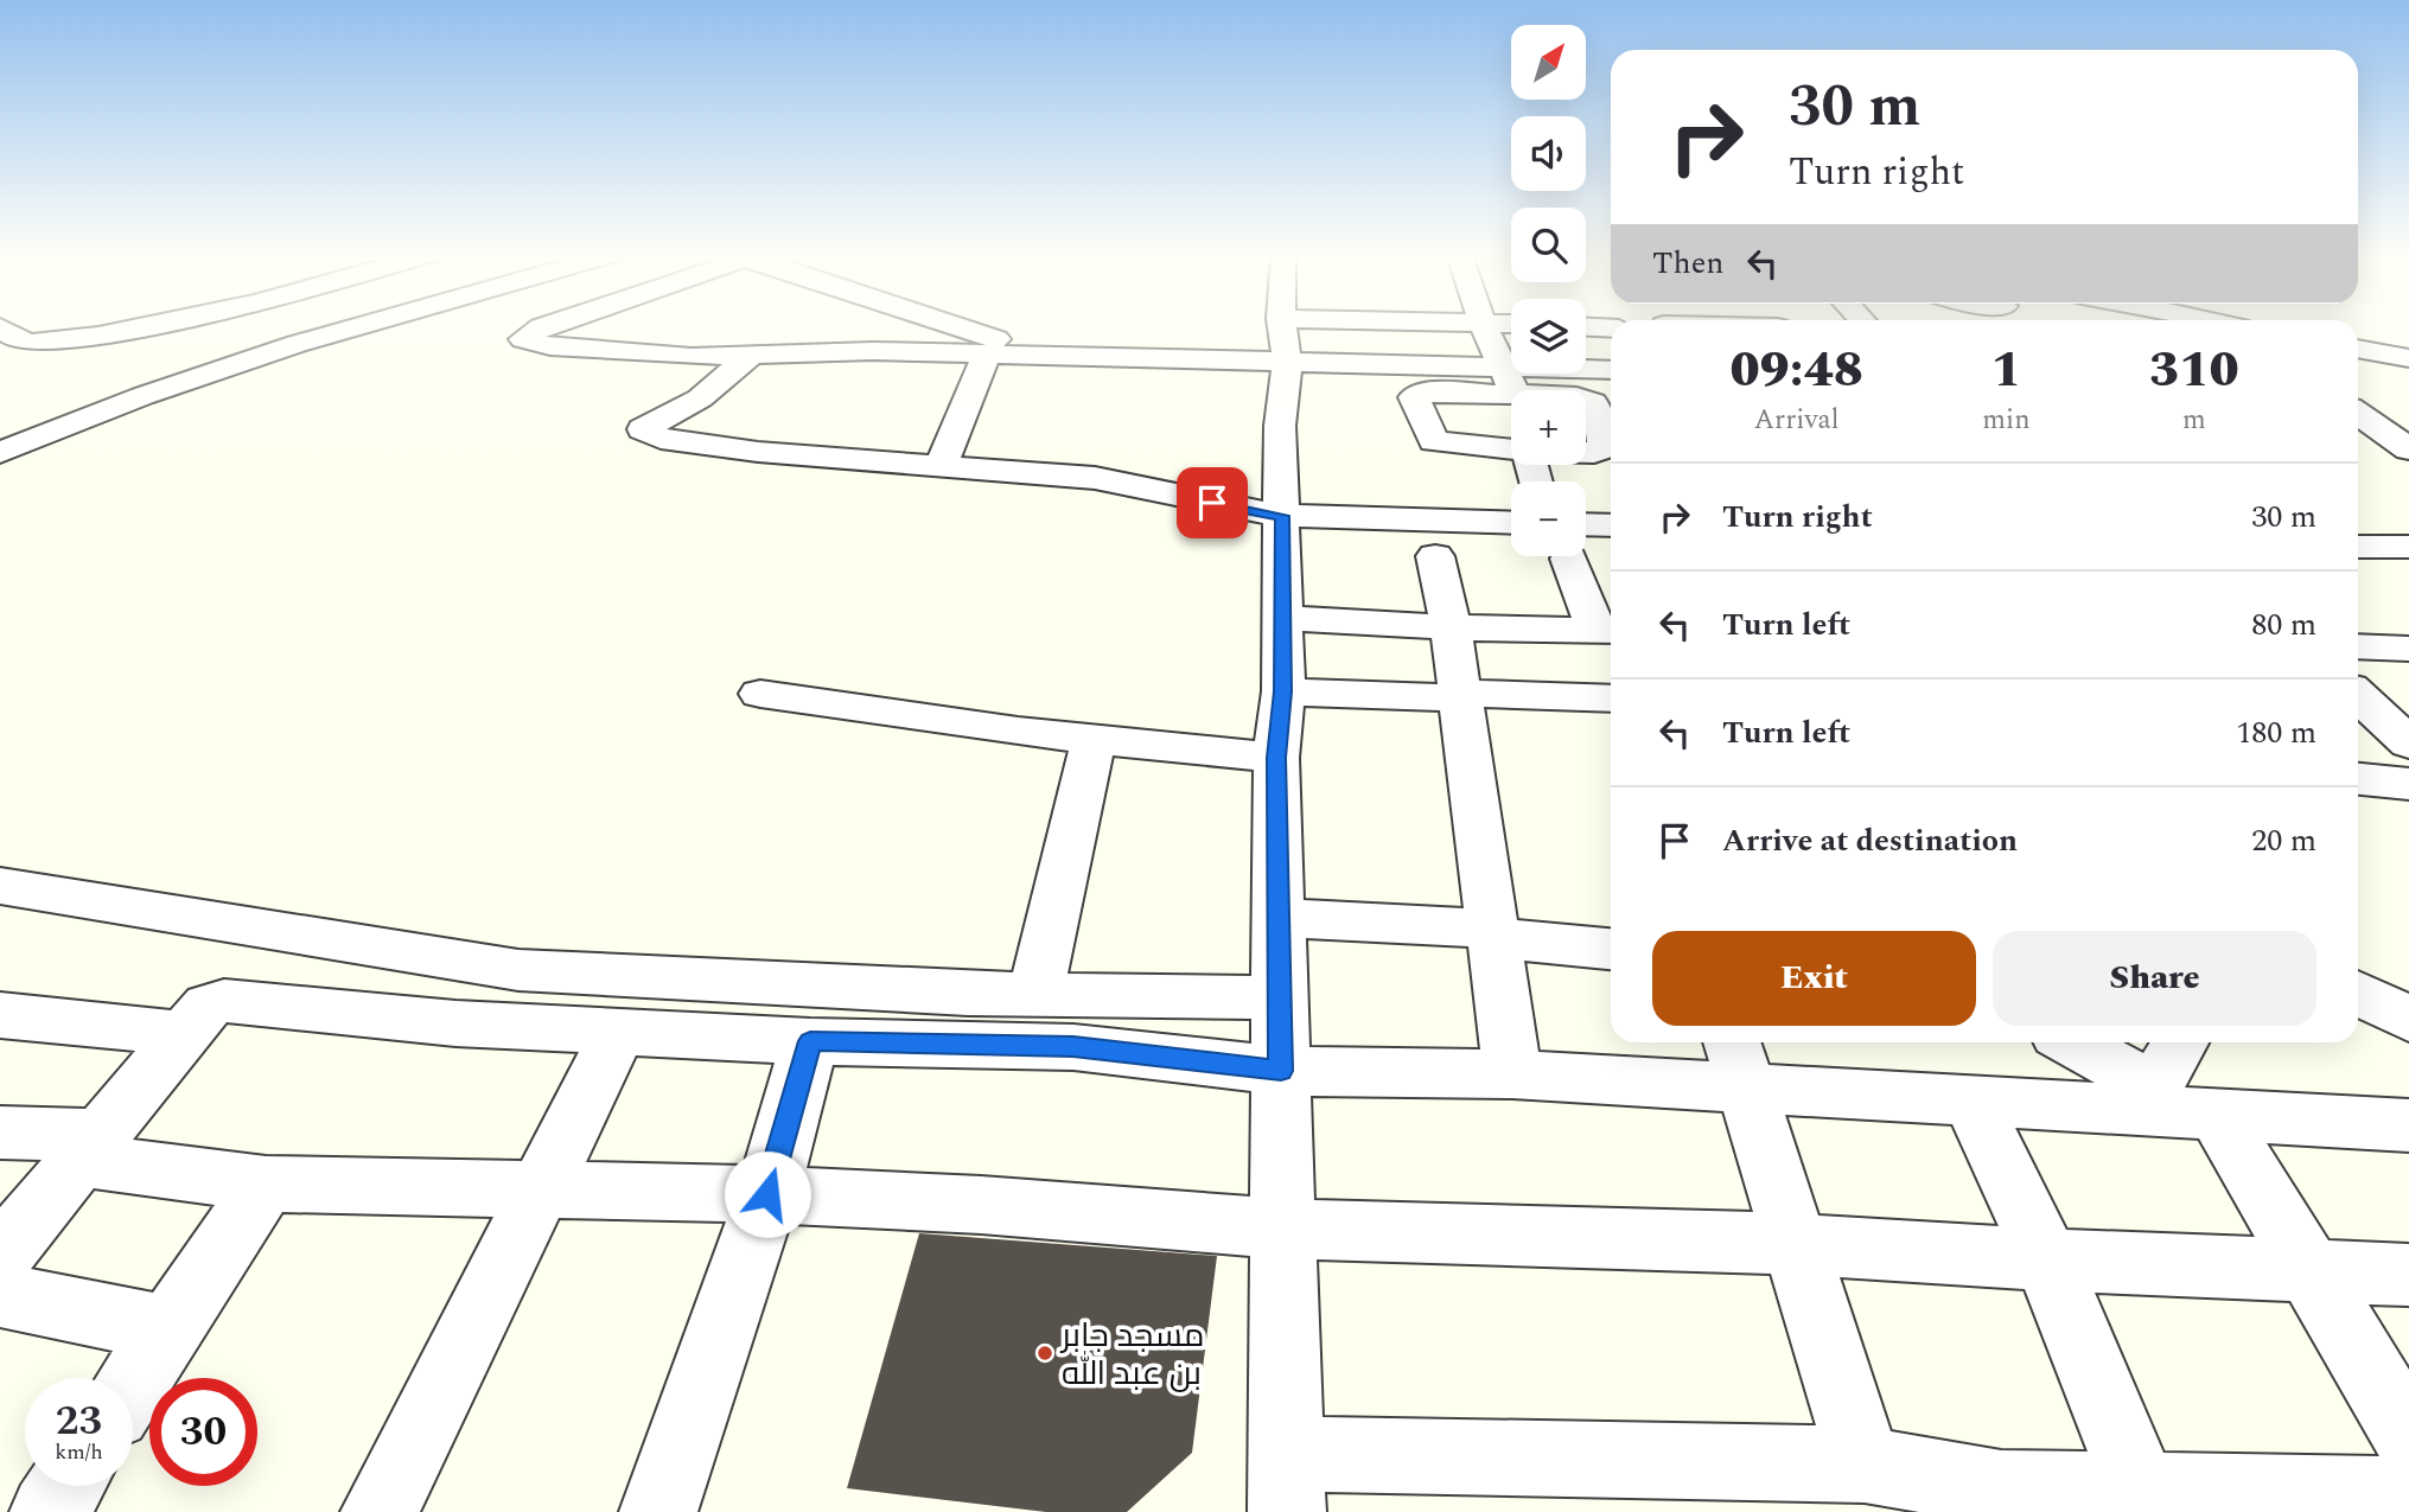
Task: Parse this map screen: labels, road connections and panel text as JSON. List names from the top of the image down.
{
  "places": ["مسجد جابر بن عبد الله"],
  "north": "top right",
  "page": {
    "map_buttons": ["+", "−"],
    "turn": ["30 m", "Turn right"],
    "then": "Then",
    "eta": [
      "09:48",
      "Arrival",
      "1",
      "min",
      "310",
      "m"
    ],
    "list": [
      {
        "name": "Turn right",
        "value": "30 m"
      },
      {
        "name": "Turn left",
        "value": "80 m"
      },
      {
        "name": "Turn left",
        "value": "180 m"
      },
      {
        "name": "Arrive at destination",
        "value": "20 m"
      }
    ],
    "buttons": ["Exit", "Share"],
    "speed": "23 km/h",
    "limit": "30"
  }
}
